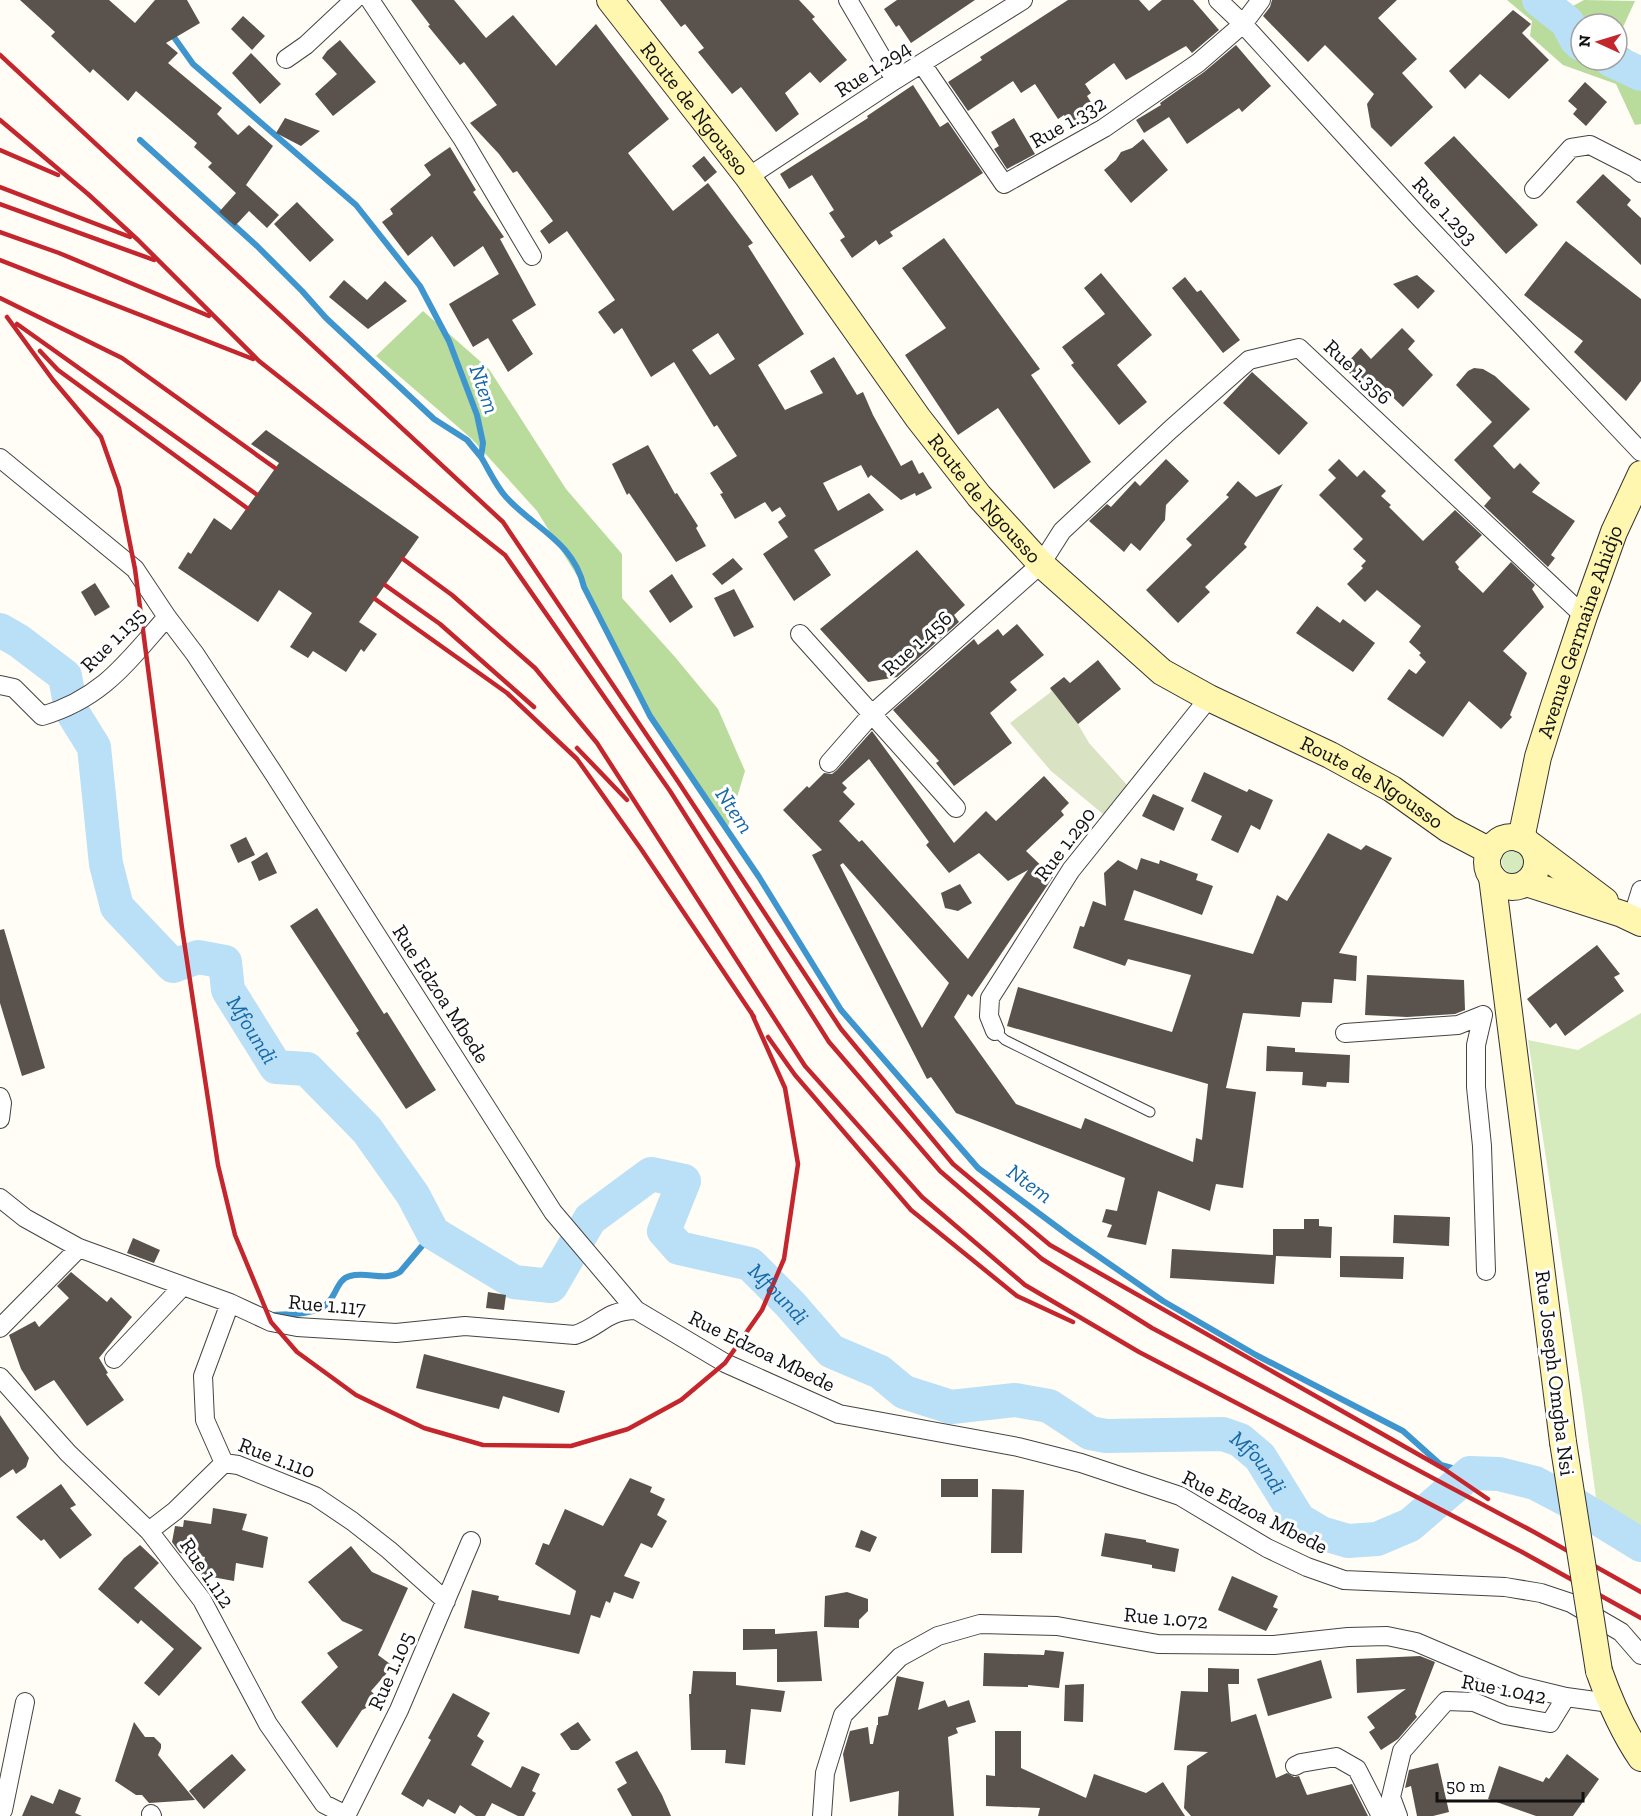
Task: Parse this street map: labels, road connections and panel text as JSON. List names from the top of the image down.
{
  "streets": {
    "main road": ["Route de Ngousso", "Avenue Germaine Ahidjo", "Rue Joseph Omgba Nsi"],
    "street": [
      "Rue 1.294",
      "Rue 1.332",
      "Rue 1.293",
      "Rue 1.356",
      "Rue 1.135",
      "Rue 1.456",
      "Rue 1.290",
      "Rue Edzoa Mbede",
      "Rue 1.117",
      "Rue 1.110",
      "Rue 1.112",
      "Rue 1.072",
      "Rue 1.105",
      "Rue 1.042"
    ]
  },
  "crossings": [
    ["Rue 1.294", "Route de Ngousso"],
    ["Rue 1.294", "Rue 1.332"],
    ["Route de Ngousso", "Rue 1.356"],
    ["Route de Ngousso", "Avenue Germaine Ahidjo"],
    ["Route de Ngousso", "Rue 1.456"],
    ["Route de Ngousso", "Rue 1.290"],
    ["Rue 1.332", "Rue 1.293"],
    ["Rue 1.356", "Avenue Germaine Ahidjo"],
    ["Rue 1.356", "Rue 1.456"],
    ["Rue 1.135", "Rue Edzoa Mbede"],
    ["Rue Edzoa Mbede", "Rue 1.117"],
    ["Rue 1.117", "Rue 1.110"],
    ["Rue Joseph Omgba Nsi", "Rue 1.072"],
    ["Rue 1.110", "Rue 1.105"],
    ["Rue 1.112", "Rue 1.105"],
    ["Rue 1.072", "Rue 1.042"]
  ],
  "water": ["Ntem", "Mfoundi"],
  "scale_bar": "50 m",
  "north": "left"
}
